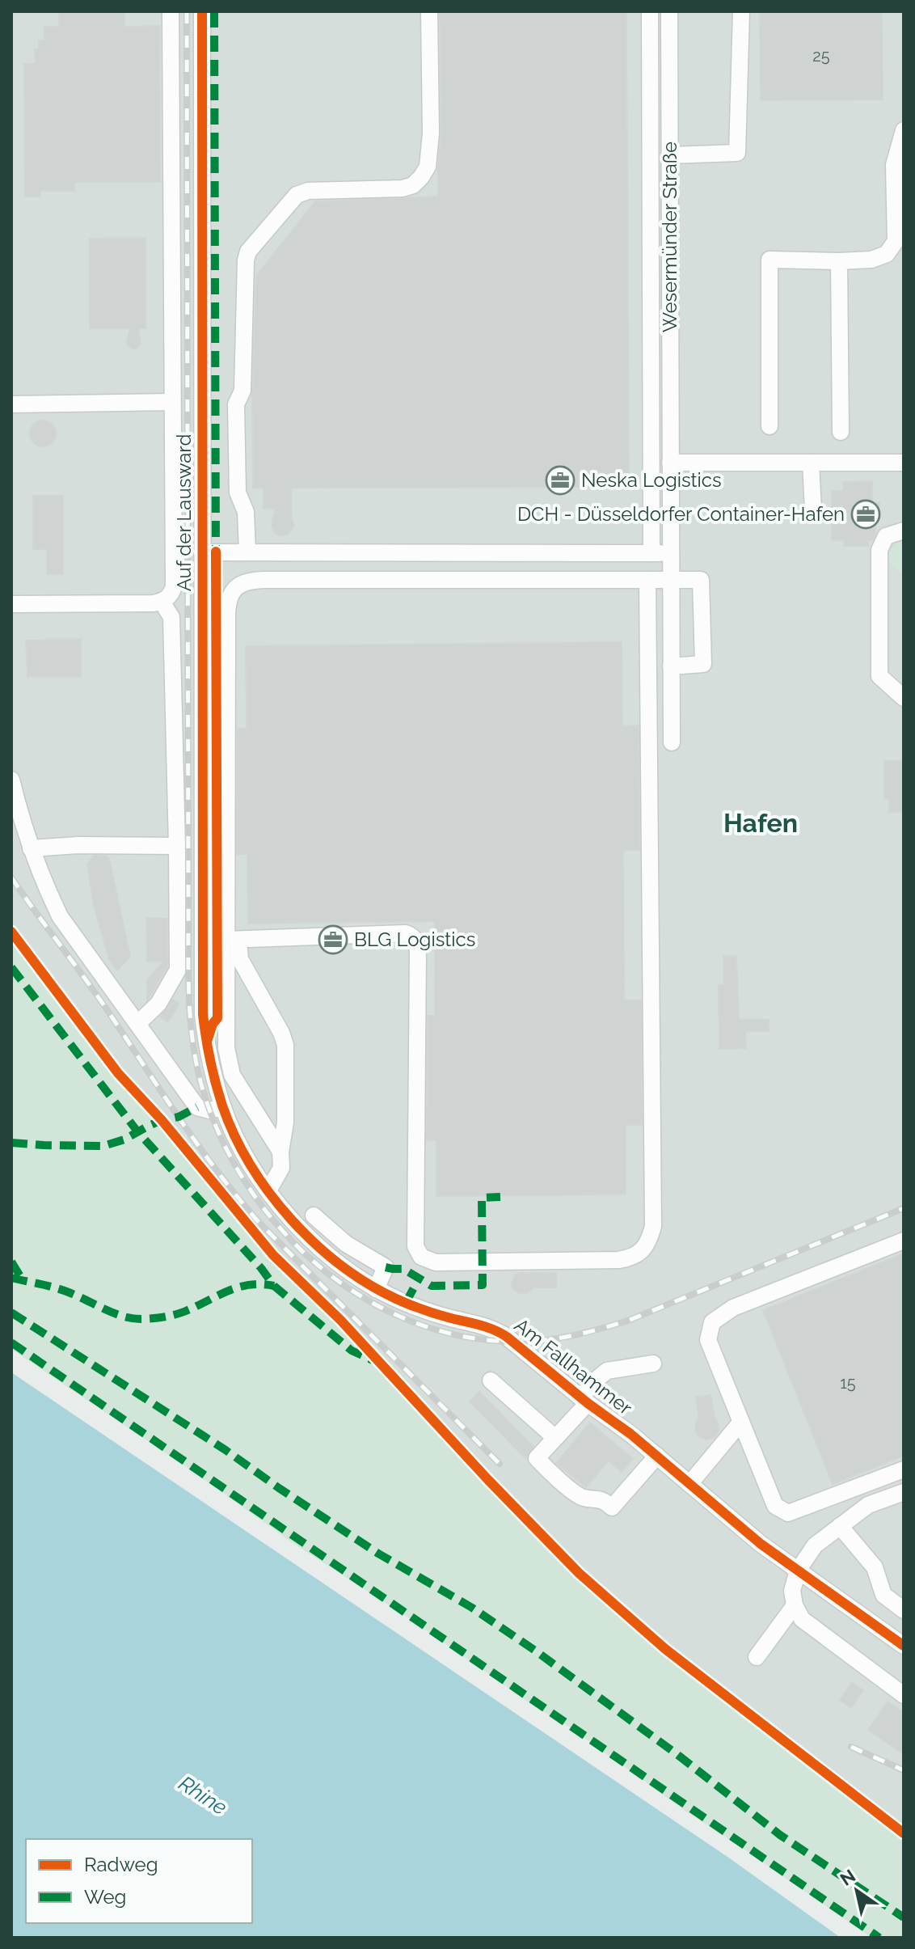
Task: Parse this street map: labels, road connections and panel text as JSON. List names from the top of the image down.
{
  "streets": {
    "street": ["Wesermünder Straße", "Auf der Lausward", "Am Fallhammer"]
  },
  "crossings": [
    ["Auf der Lausward", "Am Fallhammer"]
  ],
  "districts": ["Hafen"],
  "water": ["Rhine"],
  "places": {
    "office": ["Neska Logistics", "DCH - Düsseldorfer Container-Hafen", "BLG Logistics"]
  },
  "house_numbers": ["25", "15"],
  "legend": ["Radweg", "Weg"],
  "north": "top left"
}
